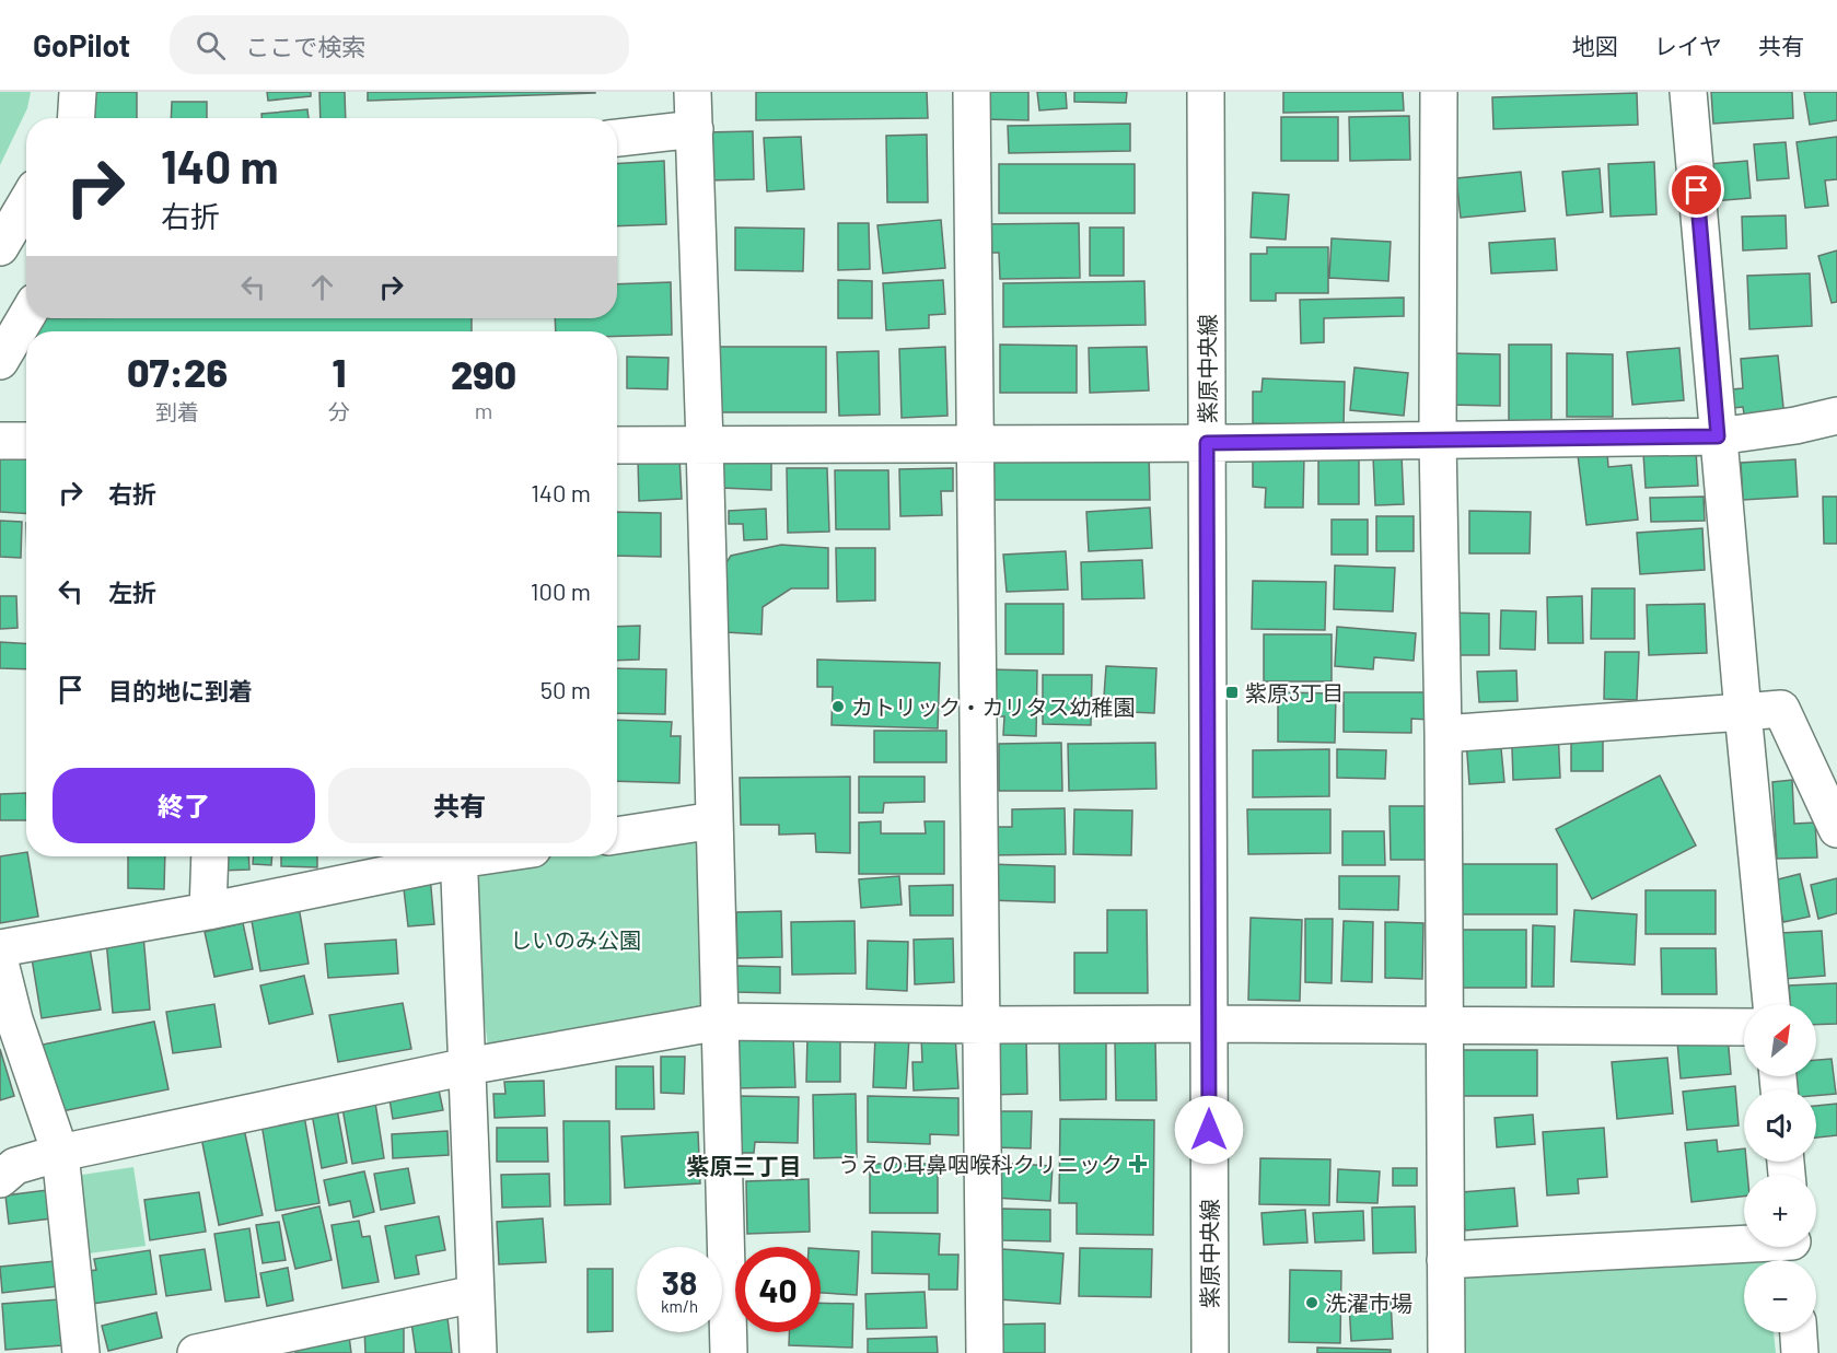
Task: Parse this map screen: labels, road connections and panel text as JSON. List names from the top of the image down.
{
  "streets": {
    "street": ["紫原中央線"]
  },
  "districts": ["紫原三丁目"],
  "parks": ["しいのみ公園"],
  "places": {
    "transit": ["紫原3丁目"],
    "other": ["カトリック・カリタス幼稚園", "洗濯市場"],
    "health": ["うえの耳鼻咽喉科クリニック"]
  },
  "north": "top right",
  "page": {
    "header": "GoPilot",
    "search": "ここで検索",
    "nav": ["地図", "レイヤ", "共有"],
    "turn": ["140 m", "右折"],
    "eta": [
      "07:26",
      "到着",
      "1",
      "分",
      "290",
      "m"
    ],
    "list": [
      {
        "name": "右折",
        "value": "140 m"
      },
      {
        "name": "左折",
        "value": "100 m"
      },
      {
        "name": "目的地に到着",
        "value": "50 m"
      }
    ],
    "buttons": ["終了", "共有"],
    "map_buttons": ["+", "−"],
    "speed": "38 km/h",
    "limit": "40"
  }
}
